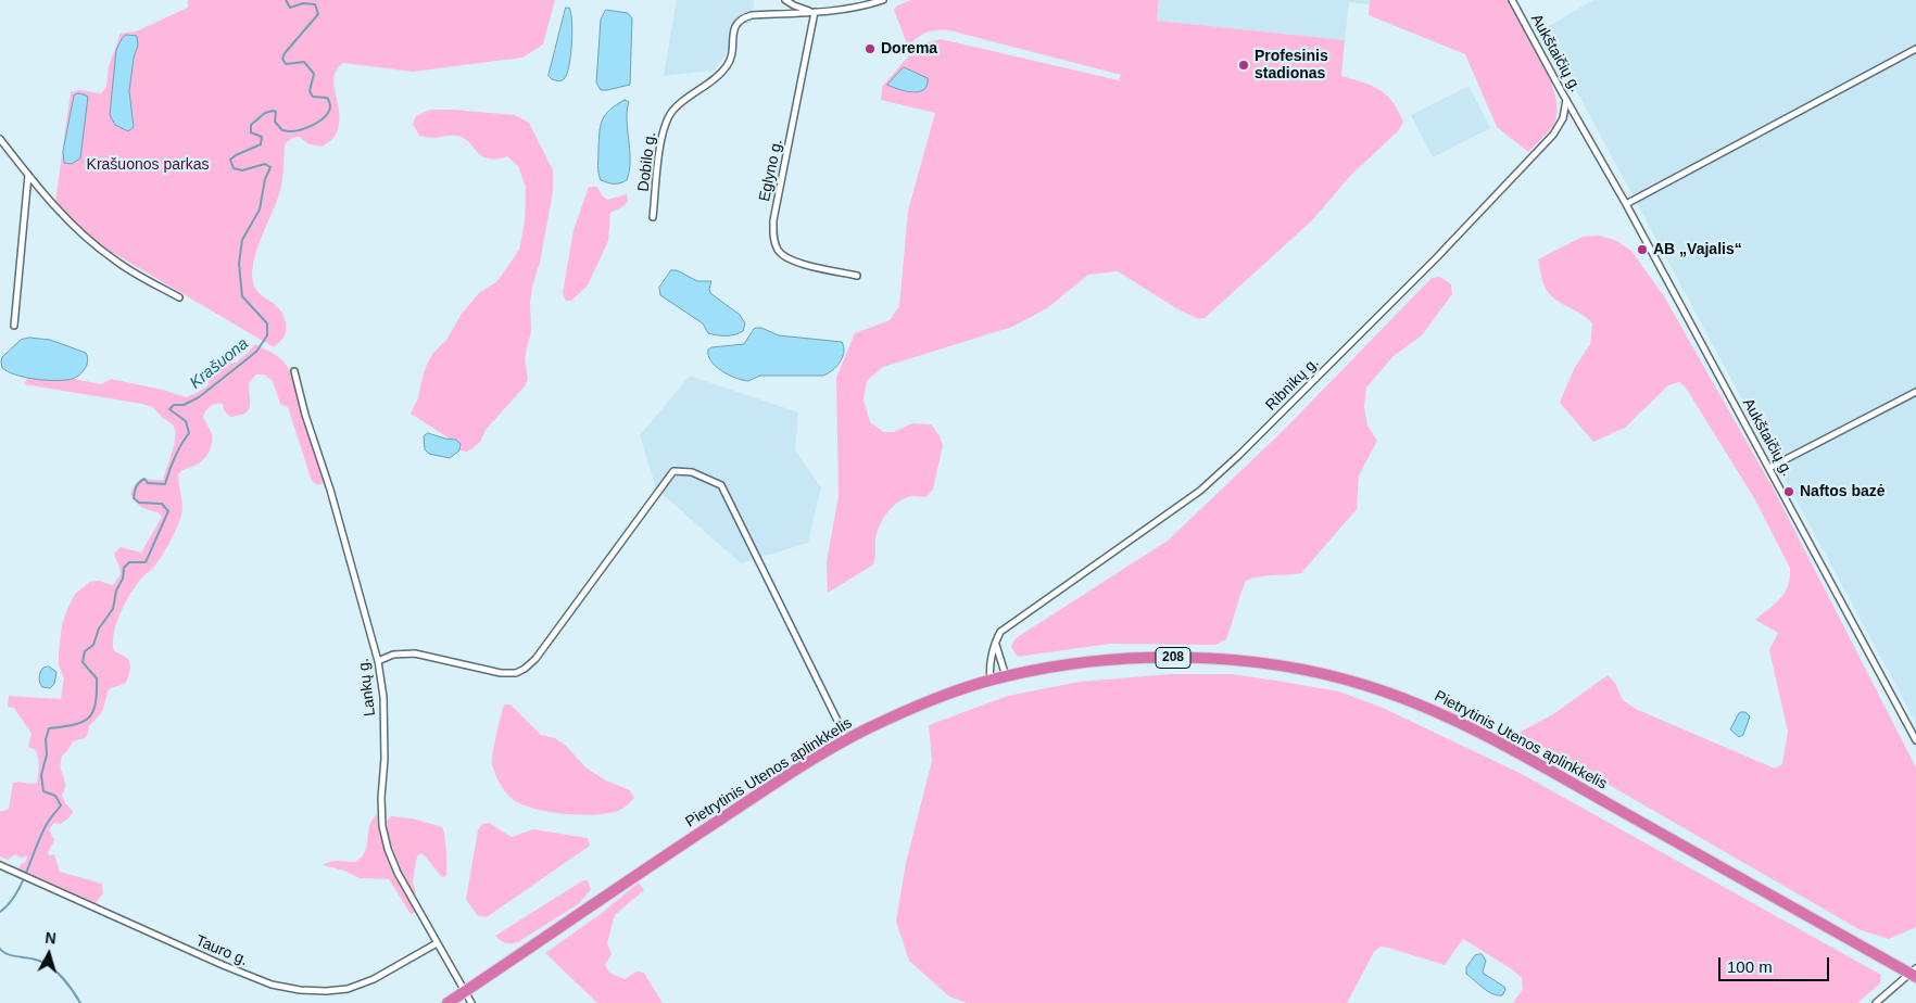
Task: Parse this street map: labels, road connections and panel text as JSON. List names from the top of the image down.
{
  "streets": {
    "highway": ["208", "Pietrytinis Utenos aplinkkelis"],
    "street": [
      "Aukštaičių g.",
      "Dobilo g.",
      "Eglyno g.",
      "Ribnikų g.",
      "Lankų g.",
      "Tauro g."
    ]
  },
  "crossings": [
    ["Aukštaičių g.", "Ribnikų g."],
    ["Dobilo g.", "Eglyno g."],
    ["Lankų g.", "Pietrytinis Utenos aplinkkelis"],
    ["Lankų g.", "Tauro g."]
  ],
  "water": ["Krašuona"],
  "parks": ["Krašuonos parkas"],
  "places": [
    "Dorema",
    "Profesinis stadionas",
    "AB „Vajalis“",
    "Naftos bazė"
  ],
  "scale_bar": "100 m",
  "north": "top"
}
